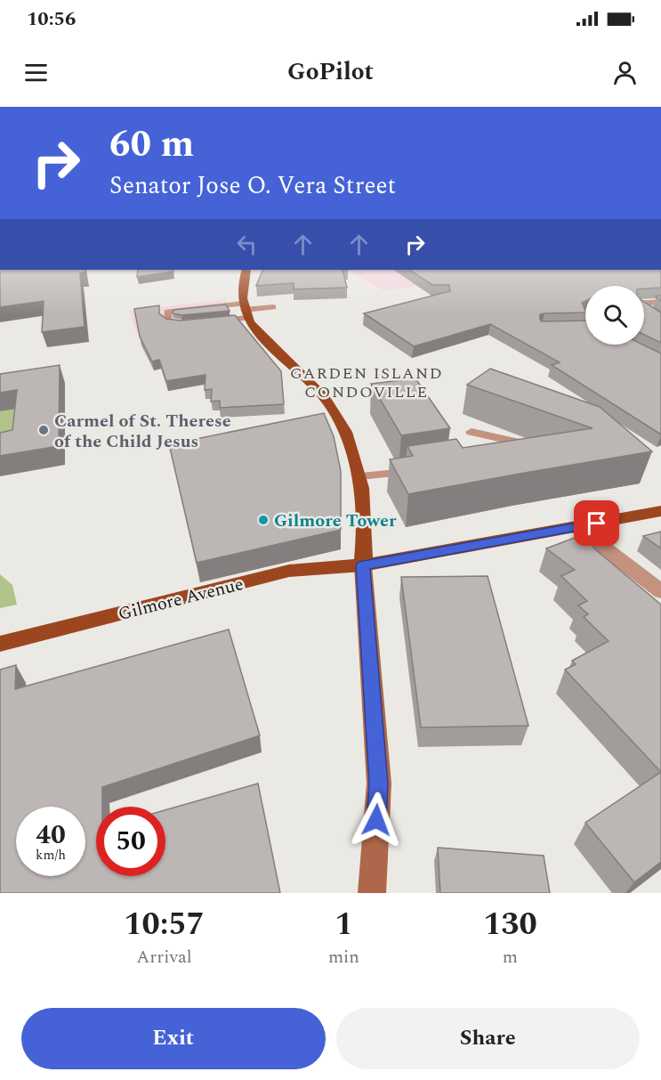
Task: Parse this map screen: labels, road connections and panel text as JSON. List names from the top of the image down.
{
  "streets": {
    "main road": ["Gilmore Avenue"]
  },
  "districts": ["GARDEN ISLAND CONDOVILLE"],
  "places": ["Carmel of St. Therese of the Child Jesus", "Gilmore Tower"],
  "page": {
    "status": "10:56",
    "header": "GoPilot",
    "turn": ["60 m", "Senator Jose O. Vera Street"],
    "speed": "40 km/h",
    "limit": "50",
    "eta": [
      "10:57",
      "Arrival",
      "1",
      "min",
      "130",
      "m"
    ],
    "buttons": ["Exit", "Share"]
  }
}
